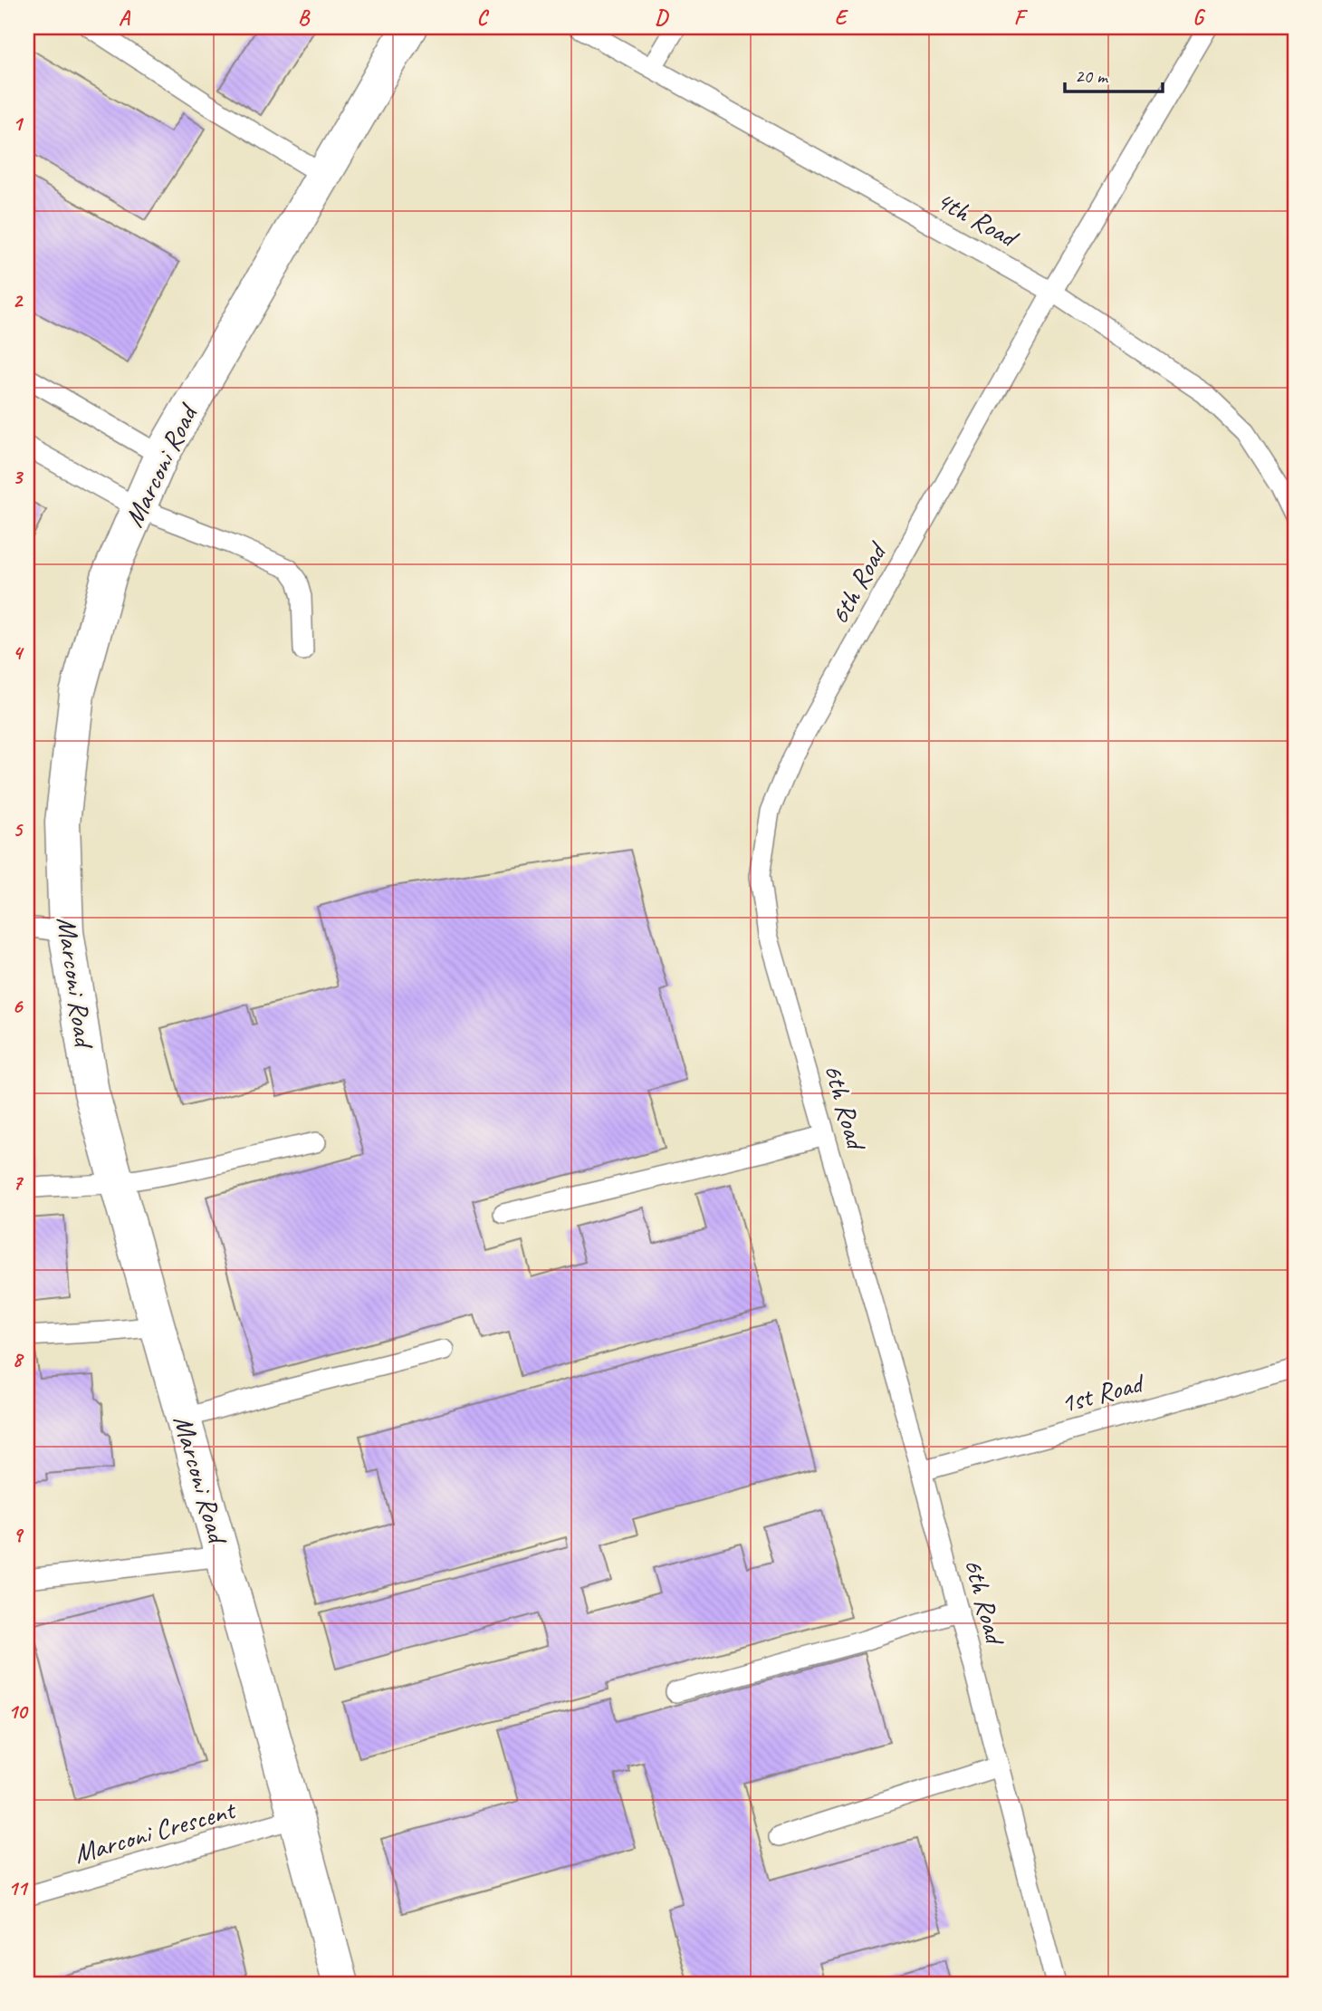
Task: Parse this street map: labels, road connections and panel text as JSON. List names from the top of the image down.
{
  "streets": {
    "street": ["Marconi Road"],
    "lane": [
      "4th Road",
      "6th Road",
      "1st Road",
      "Marconi Crescent"
    ]
  },
  "crossings": [
    ["4th Road", "6th Road"],
    ["Marconi Road", "Marconi Crescent"],
    ["6th Road", "1st Road"]
  ],
  "scale_bar": "20 m",
  "grid": {
    "columns": [
      "A",
      "B",
      "C",
      "D",
      "E",
      "F",
      "G"
    ],
    "rows": [
      "1",
      "2",
      "3",
      "4",
      "5",
      "6",
      "7",
      "8",
      "9",
      "10",
      "11"
    ]
  }
}
